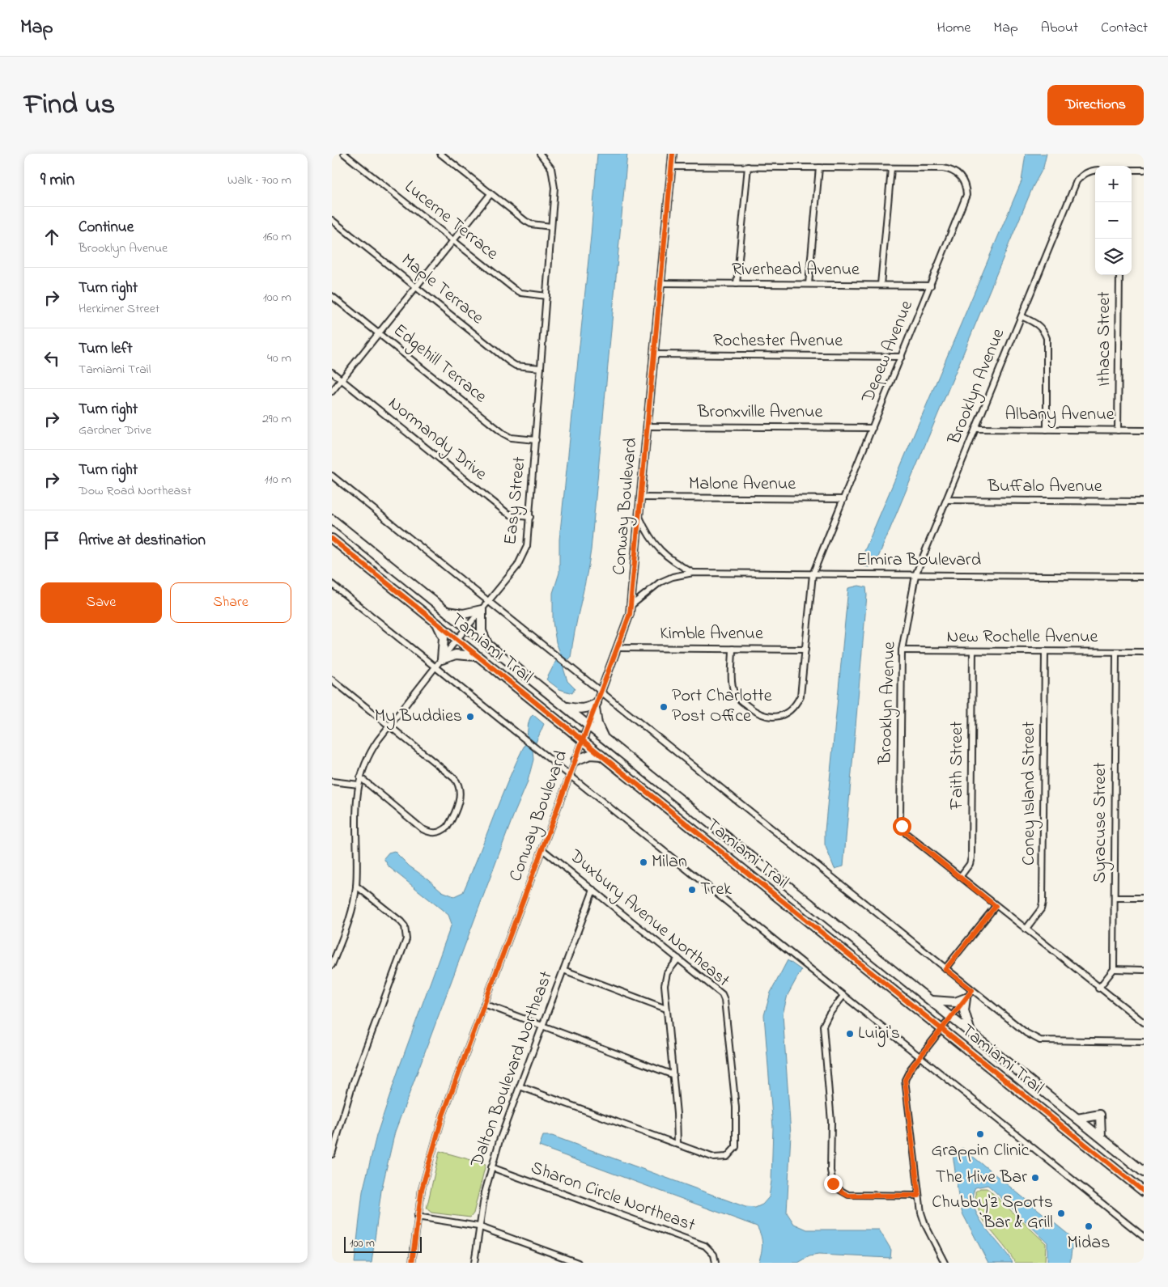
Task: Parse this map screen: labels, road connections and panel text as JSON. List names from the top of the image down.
{
  "streets": {
    "main road": ["Tamiami Trail"],
    "street": [
      "Lucerne Terrace",
      "Riverhead Avenue",
      "Maple Terrace",
      "Ithaca Street",
      "Rochester Avenue",
      "Depew Avenue",
      "Edgehill Terrace",
      "Brooklyn Avenue",
      "Bronxville Avenue",
      "Albany Avenue",
      "Normandy Drive",
      "Malone Avenue",
      "Buffalo Avenue",
      "Easy Street",
      "Conway Boulevard",
      "Elmira Boulevard",
      "Kimble Avenue",
      "New Rochelle Avenue",
      "Faith Street",
      "Coney Island Street",
      "Syracuse Street",
      "Duxbury Avenue Northeast",
      "Dalton Boulevard Northeast",
      "Sharon Circle Northeast"
    ]
  },
  "crossings": [
    ["Lucerne Terrace", "Easy Street"],
    ["Riverhead Avenue", "Depew Avenue"],
    ["Riverhead Avenue", "Conway Boulevard"],
    ["Maple Terrace", "Easy Street"],
    ["Ithaca Street", "Albany Avenue"],
    ["Rochester Avenue", "Depew Avenue"],
    ["Rochester Avenue", "Conway Boulevard"],
    ["Depew Avenue", "Bronxville Avenue"],
    ["Depew Avenue", "Malone Avenue"],
    ["Depew Avenue", "Conway Boulevard"],
    ["Depew Avenue", "Elmira Boulevard"],
    ["Depew Avenue", "Kimble Avenue"],
    ["Edgehill Terrace", "Easy Street"],
    ["Brooklyn Avenue", "Albany Avenue"],
    ["Brooklyn Avenue", "Buffalo Avenue"],
    ["Brooklyn Avenue", "Elmira Boulevard"],
    ["Brooklyn Avenue", "New Rochelle Avenue"],
    ["Brooklyn Avenue", "Faith Street"],
    ["Brooklyn Avenue", "Coney Island Street"],
    ["Bronxville Avenue", "Conway Boulevard"],
    ["Normandy Drive", "Easy Street"],
    ["Malone Avenue", "Conway Boulevard"],
    ["Easy Street", "Tamiami Trail"],
    ["Conway Boulevard", "Elmira Boulevard"],
    ["Conway Boulevard", "Kimble Avenue"],
    ["Conway Boulevard", "Tamiami Trail"],
    ["Conway Boulevard", "Duxbury Avenue Northeast"],
    ["New Rochelle Avenue", "Faith Street"],
    ["New Rochelle Avenue", "Coney Island Street"],
    ["New Rochelle Avenue", "Syracuse Street"],
    ["Duxbury Avenue Northeast", "Dalton Boulevard Northeast"],
    ["Dalton Boulevard Northeast", "Sharon Circle Northeast"]
  ],
  "places": [
    "Port Charlotte Post Office",
    "My Buddies",
    "Milan",
    "Trek",
    "Luigi's",
    "Grappin Clinic",
    "The Hive Bar",
    "Chubby'z Sports Bar & Grill",
    "Midas"
  ],
  "scale_bar": "100 m",
  "page": {
    "header": "Map",
    "nav": [
      "Home",
      "Map",
      "About",
      "Contact"
    ],
    "title": "Find us",
    "buttons": [
      "Directions",
      ["Save", "Share"]
    ],
    "heading": ["9 min", "Walk · 700 m"],
    "map_buttons": ["+", "−"],
    "list": [
      ["Continue", "Brooklyn Avenue", "160 m"],
      ["Turn right", "Herkimer Street", "100 m"],
      ["Turn left", "Tamiami Trail", "40 m"],
      ["Turn right", "Gardner Drive", "290 m"],
      ["Turn right", "Dow Road Northeast", "110 m"],
      "Arrive at destination"
    ],
    "scale": "100 m"
  }
}
